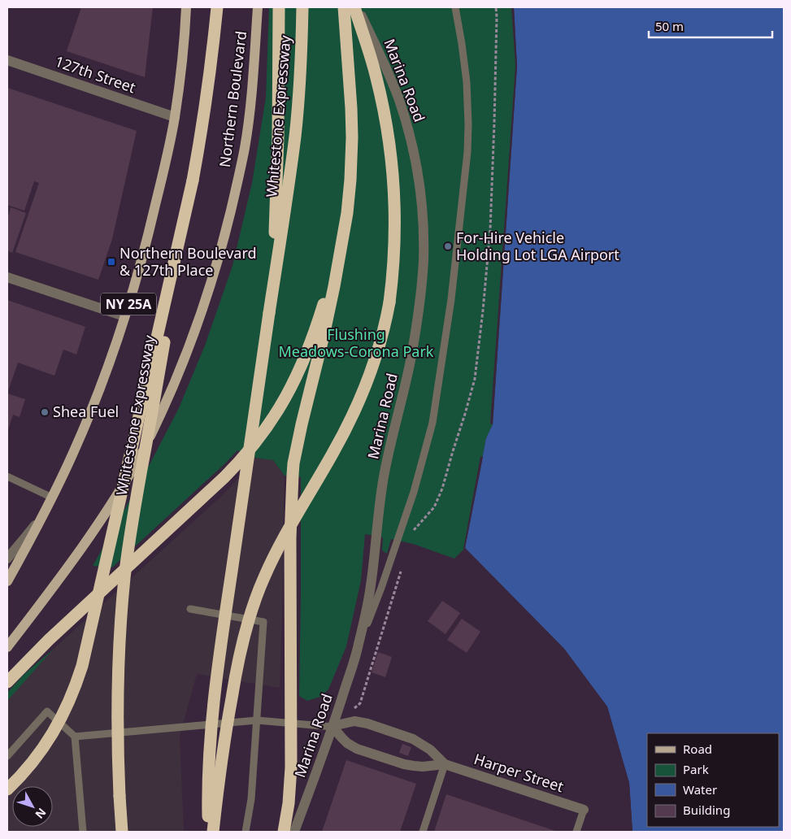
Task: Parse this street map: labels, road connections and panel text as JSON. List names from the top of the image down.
{
  "streets": {
    "highway": ["Whitestone Expressway"],
    "main road": ["Northern Boulevard", "NY 25A"],
    "street": ["127th Street", "Marina Road", "Harper Street"]
  },
  "crossings": [
    ["127th Street", "NY 25A"],
    ["Marina Road", "Harper Street"]
  ],
  "parks": ["Flushing Meadows-Corona Park"],
  "places": {
    "other": ["For-Hire Vehicle Holding Lot LGA Airport", "Shea Fuel"],
    "transit": ["Northern Boulevard & 127th Place"]
  },
  "legend": [
    "Road",
    "Park",
    "Water",
    "Building"
  ],
  "scale_bar": "50 m",
  "north": "bottom right"
}
